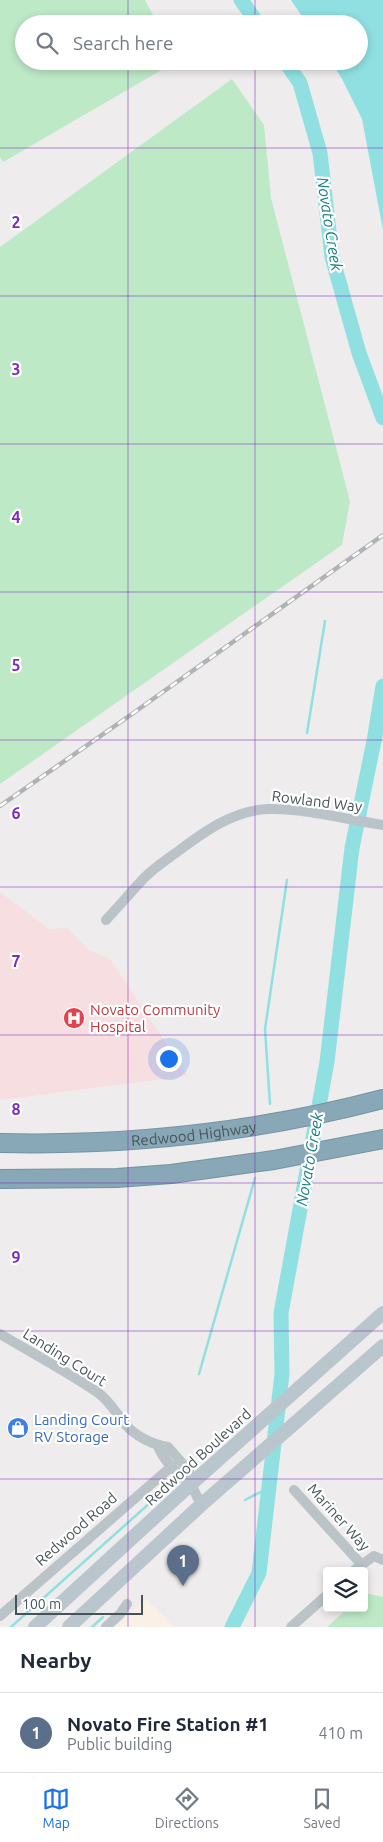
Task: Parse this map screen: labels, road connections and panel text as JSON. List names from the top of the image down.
{
  "streets": {
    "highway": ["Redwood Highway"],
    "main road": ["Redwood Boulevard"],
    "street": [
      "Rowland Way",
      "Landing Court",
      "Mariner Way",
      "Redwood Road"
    ]
  },
  "crossings": [
    ["Landing Court", "Redwood Boulevard"],
    ["Landing Court", "Redwood Road"]
  ],
  "water": ["Novato Creek"],
  "places": {
    "hospital": ["Novato Community Hospital"],
    "shop": ["Landing Court RV Storage"]
  },
  "scale_bar": "100 m",
  "page": {
    "search": "Search here",
    "pins": "1",
    "scale": "100 m",
    "heading": "Nearby",
    "list": [
      {
        "mark": "1",
        "name": "Novato Fire Station #1",
        "note": "Public building",
        "value": "410 m"
      }
    ],
    "nav": ["Map", "Directions", "Saved"]
  },
  "grid": {
    "rows": [
      "2",
      "3",
      "4",
      "5",
      "6",
      "7",
      "8",
      "9"
    ]
  }
}
